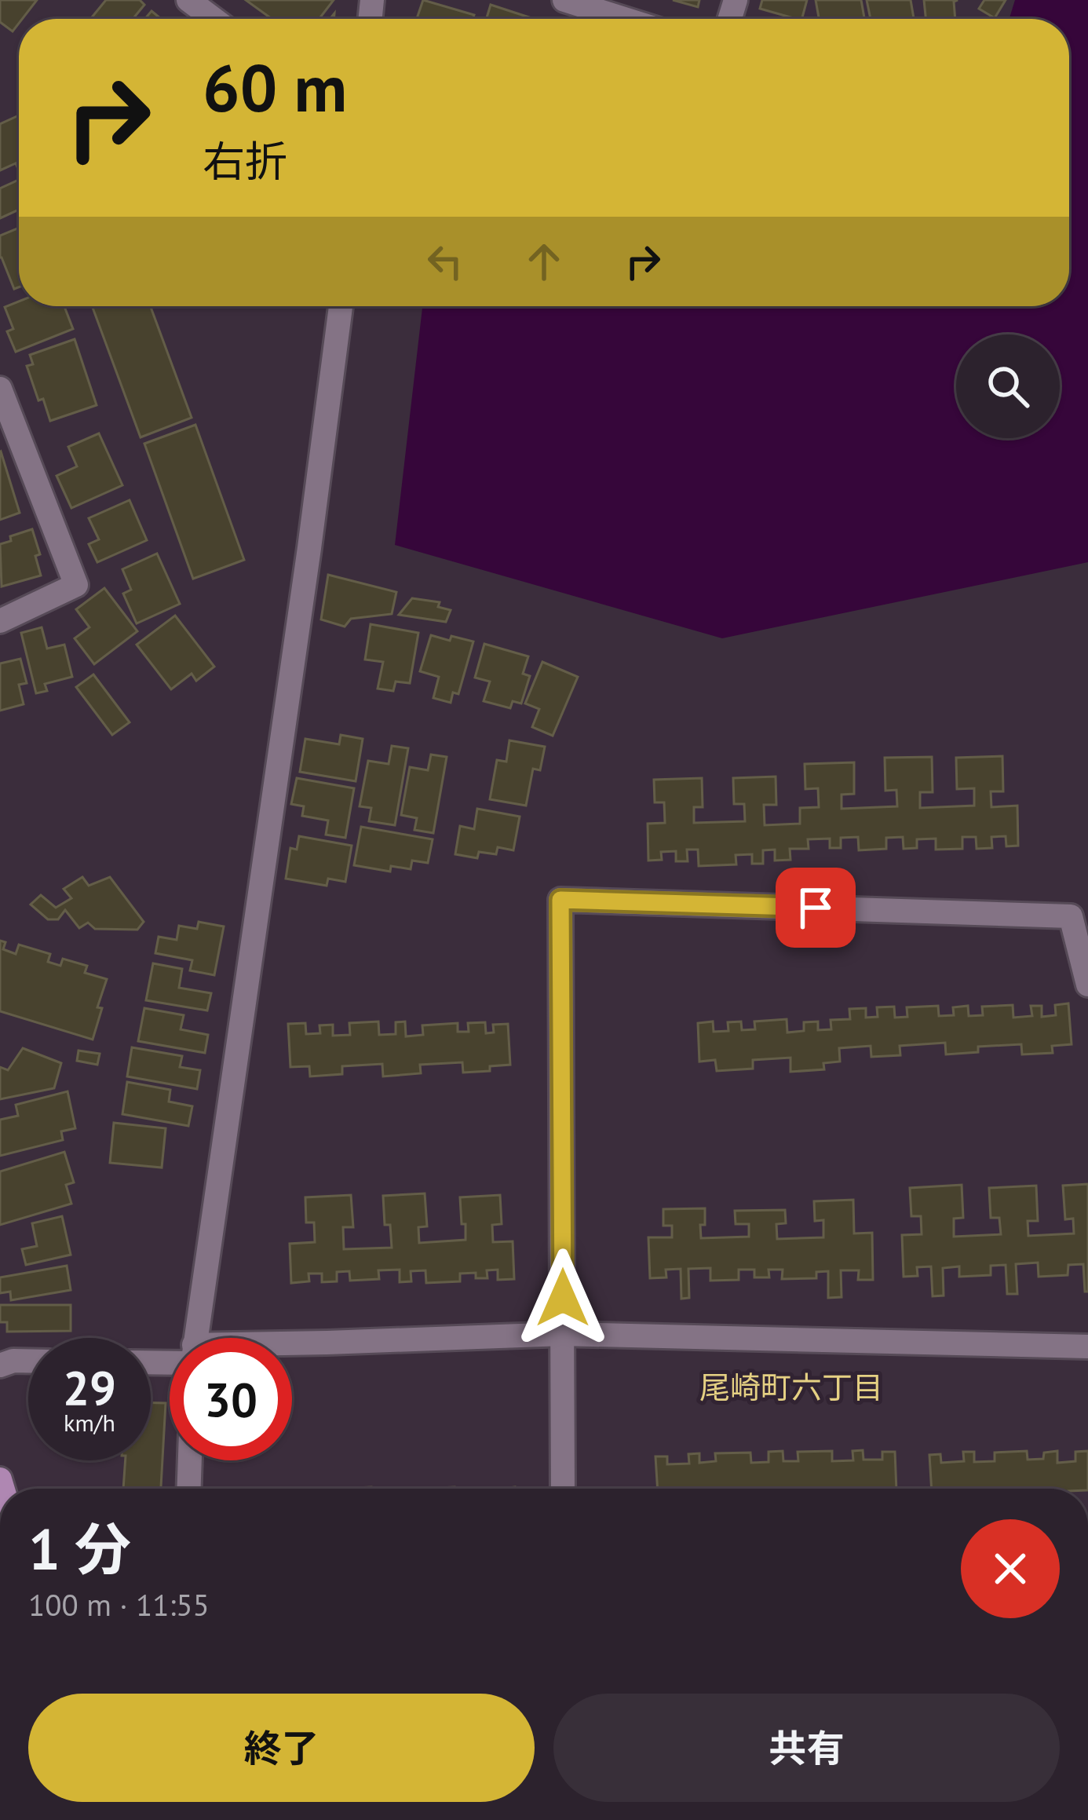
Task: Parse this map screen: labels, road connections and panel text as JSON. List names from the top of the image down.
{
  "districts": ["尾崎町六丁目"],
  "page": {
    "turn": ["60 m", "右折"],
    "speed": "29 km/h",
    "limit": "30",
    "heading": ["1 分", "100 m · 11:55"],
    "buttons": ["終了", "共有"]
  }
}
